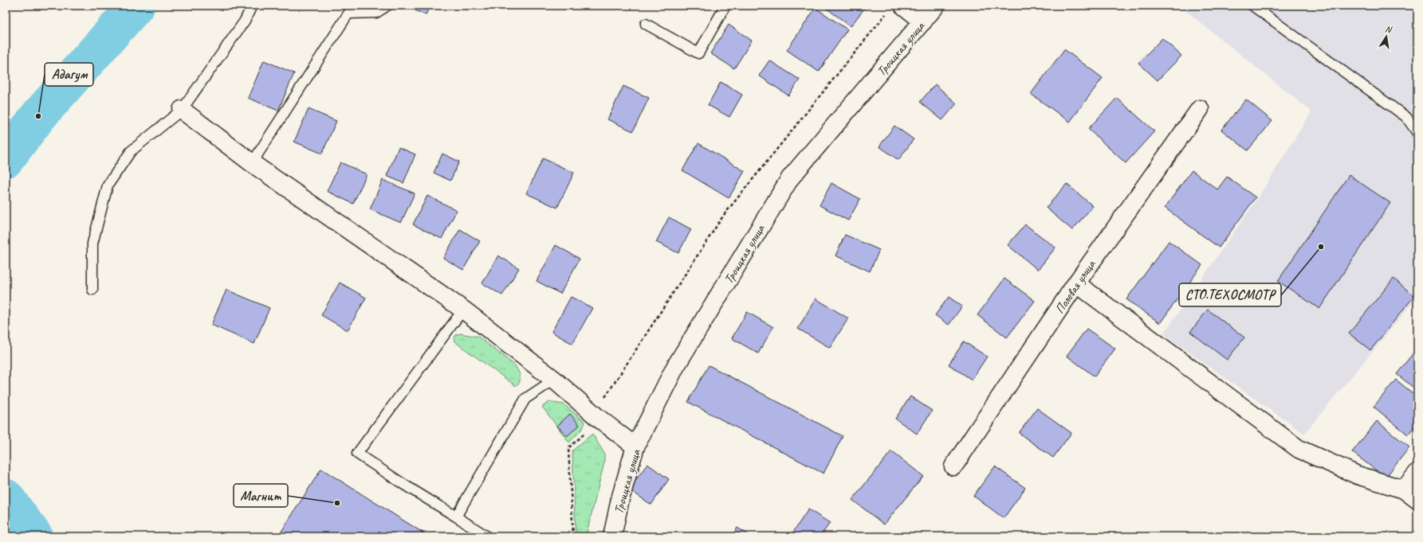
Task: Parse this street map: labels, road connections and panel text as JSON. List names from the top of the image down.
{
  "streets": {
    "street": ["Троицкая улица", "Полевая улица"]
  },
  "places": ["Адагум", "СТО.ТЕХОСМОТР", "Магнит"],
  "north": "top"
}
